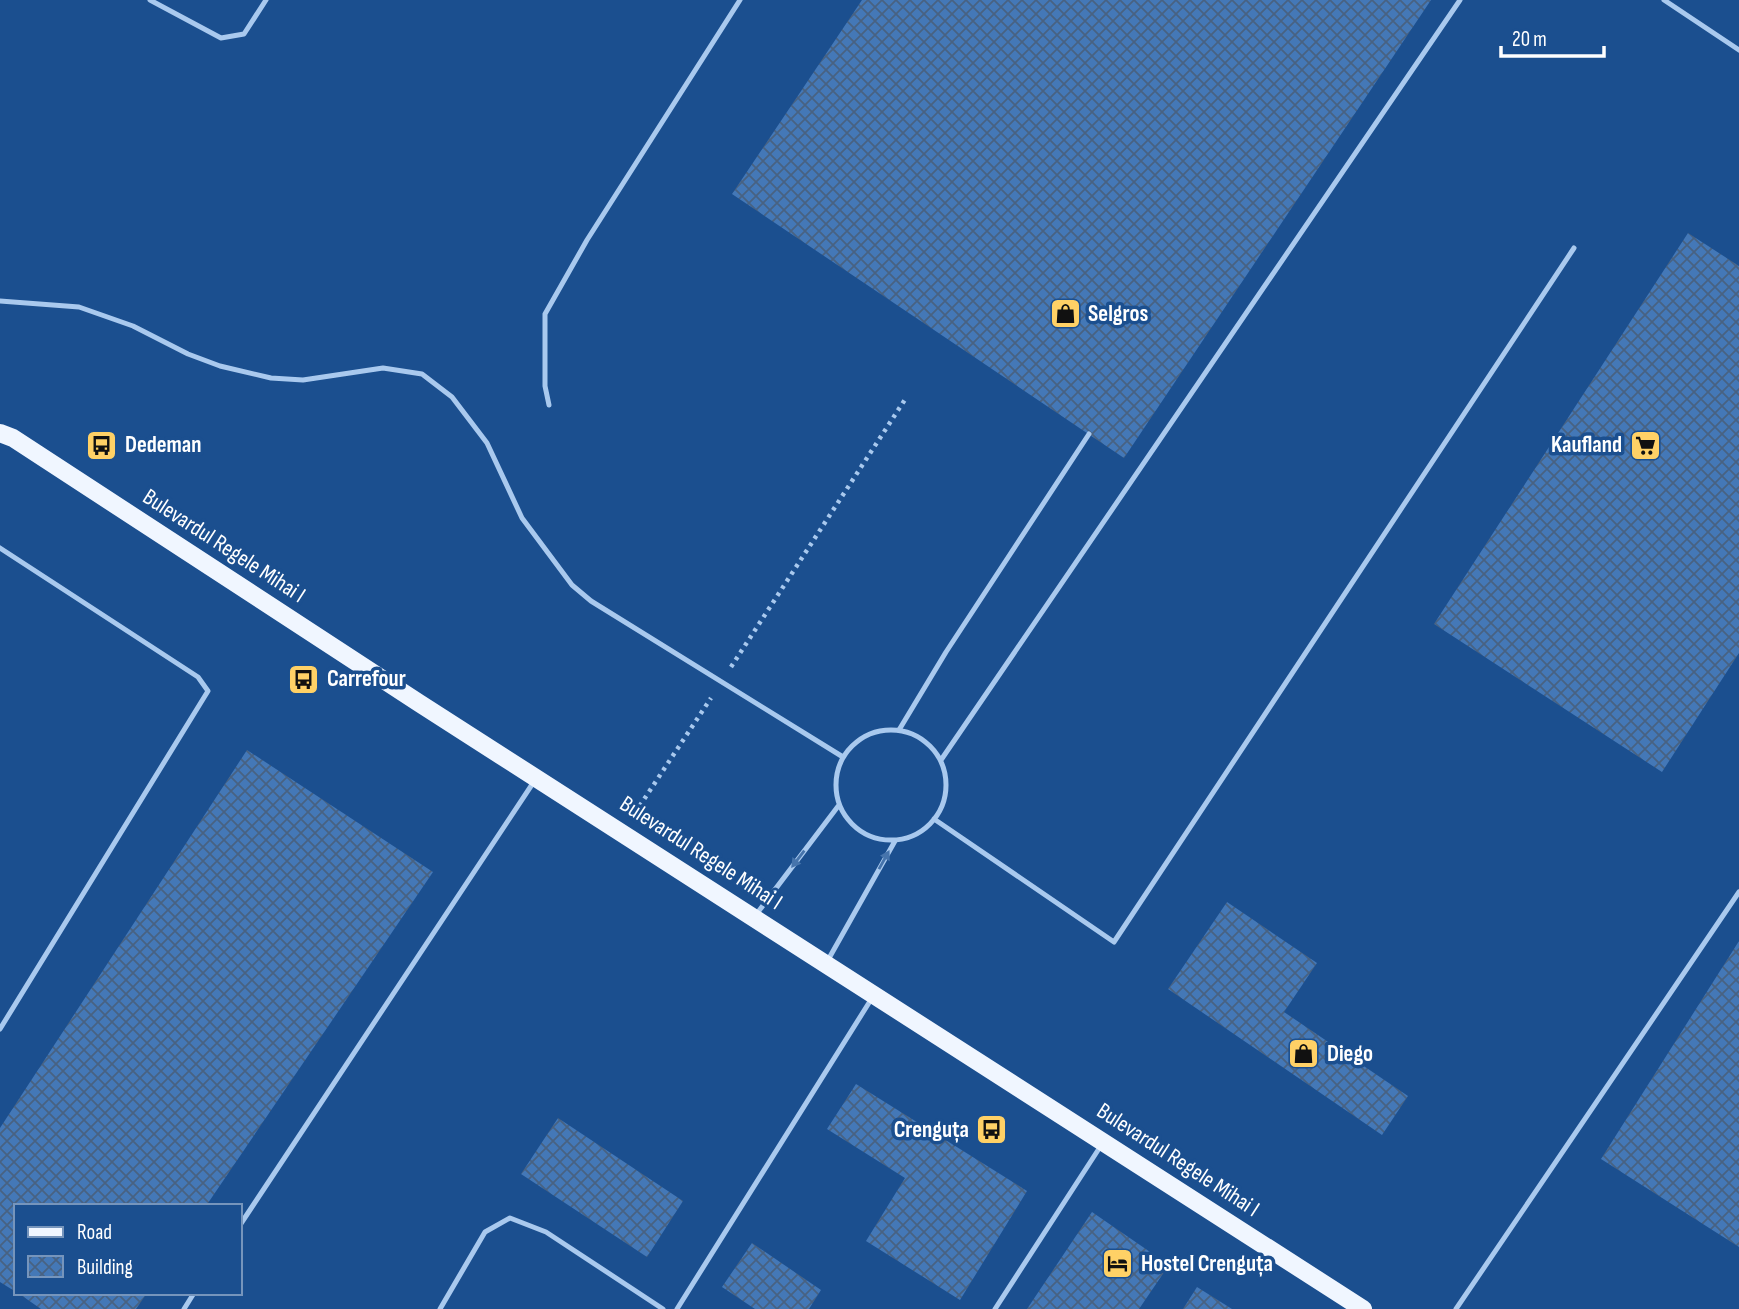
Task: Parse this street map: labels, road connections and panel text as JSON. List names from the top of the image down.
{
  "streets": {
    "main road": ["Bulevardul Regele Mihai I"]
  },
  "places": {
    "shop": ["Selgros", "Diego"],
    "bus stop": ["Dedeman", "Carrefour", "Crenguța"],
    "supermarket": ["Kaufland"],
    "hotel": ["Hostel Crenguța"]
  },
  "legend": ["Road", "Building"],
  "scale_bar": "20 m"
}
